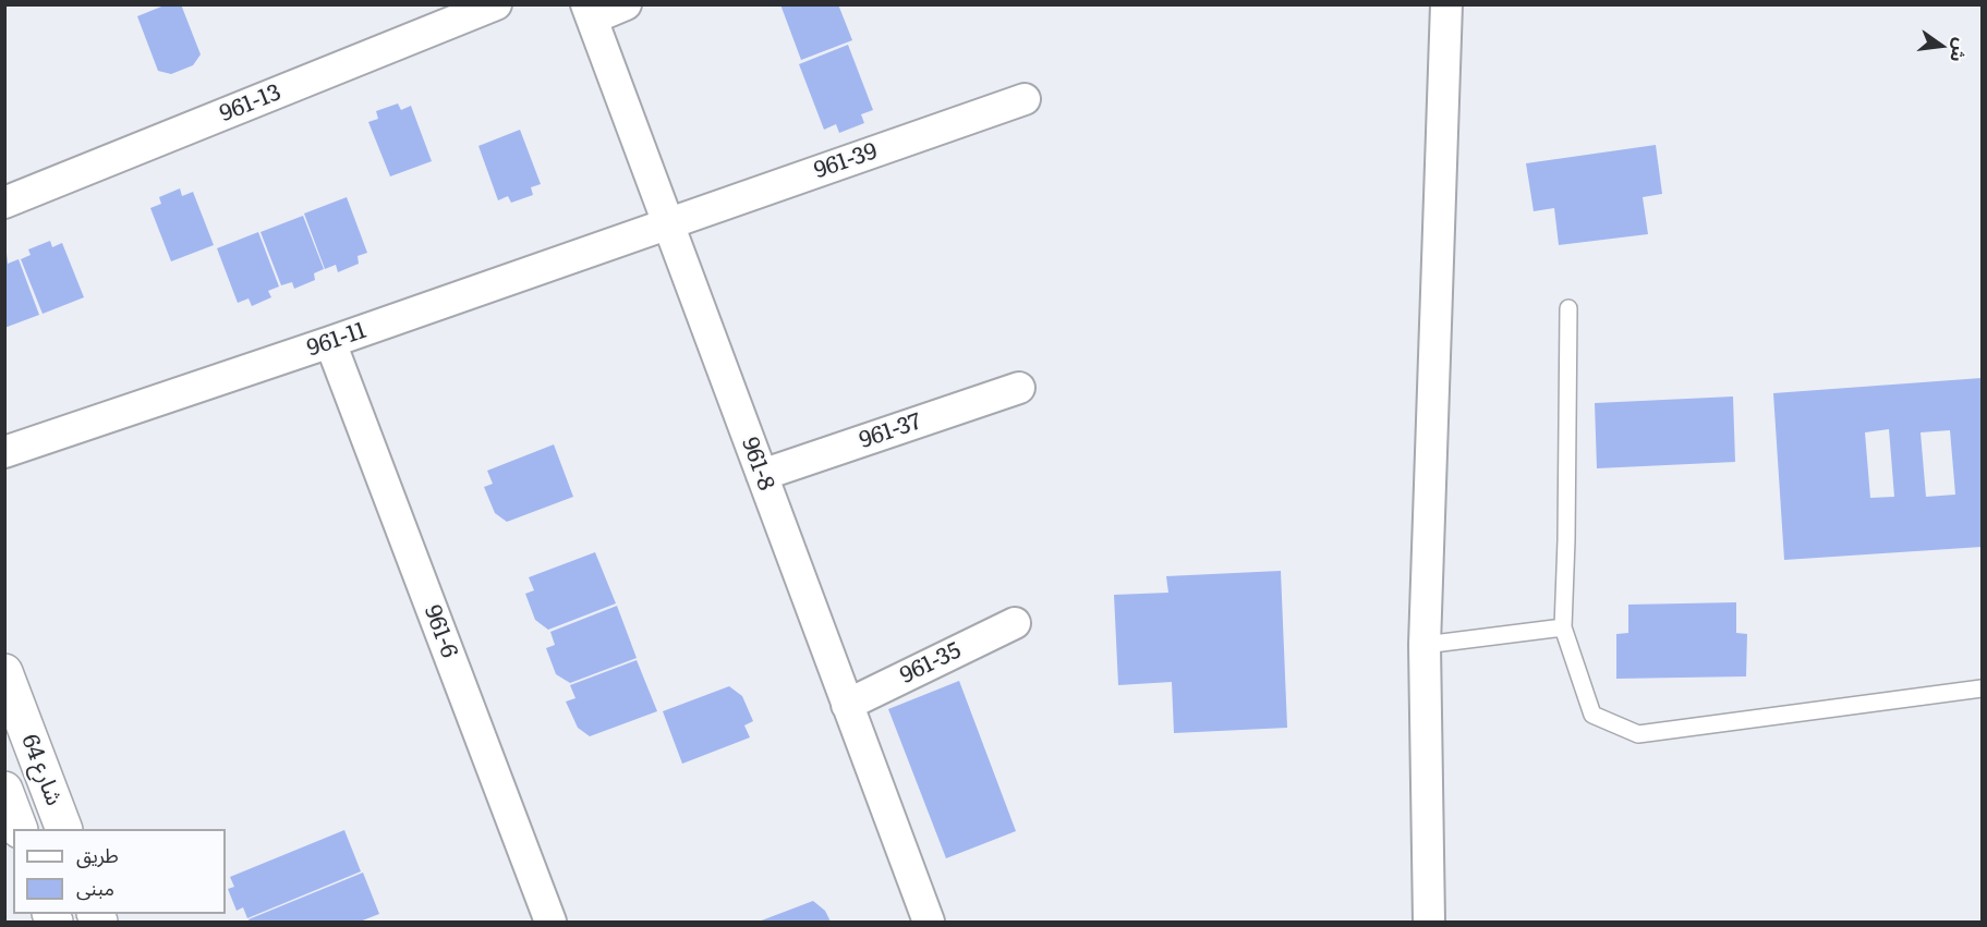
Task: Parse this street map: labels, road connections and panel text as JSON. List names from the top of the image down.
{
  "streets": {
    "main road": ["شارع 64"],
    "street": [
      "961-13",
      "961-39",
      "961-11",
      "961-37",
      "961-8",
      "961-6",
      "961-35"
    ]
  },
  "crossings": [
    ["961-39", "961-11"],
    ["961-39", "961-8"],
    ["961-11", "961-8"],
    ["961-11", "961-6"],
    ["961-37", "961-8"],
    ["961-8", "961-35"]
  ],
  "legend": ["طريق", "مبنى"],
  "north": "right"
}
